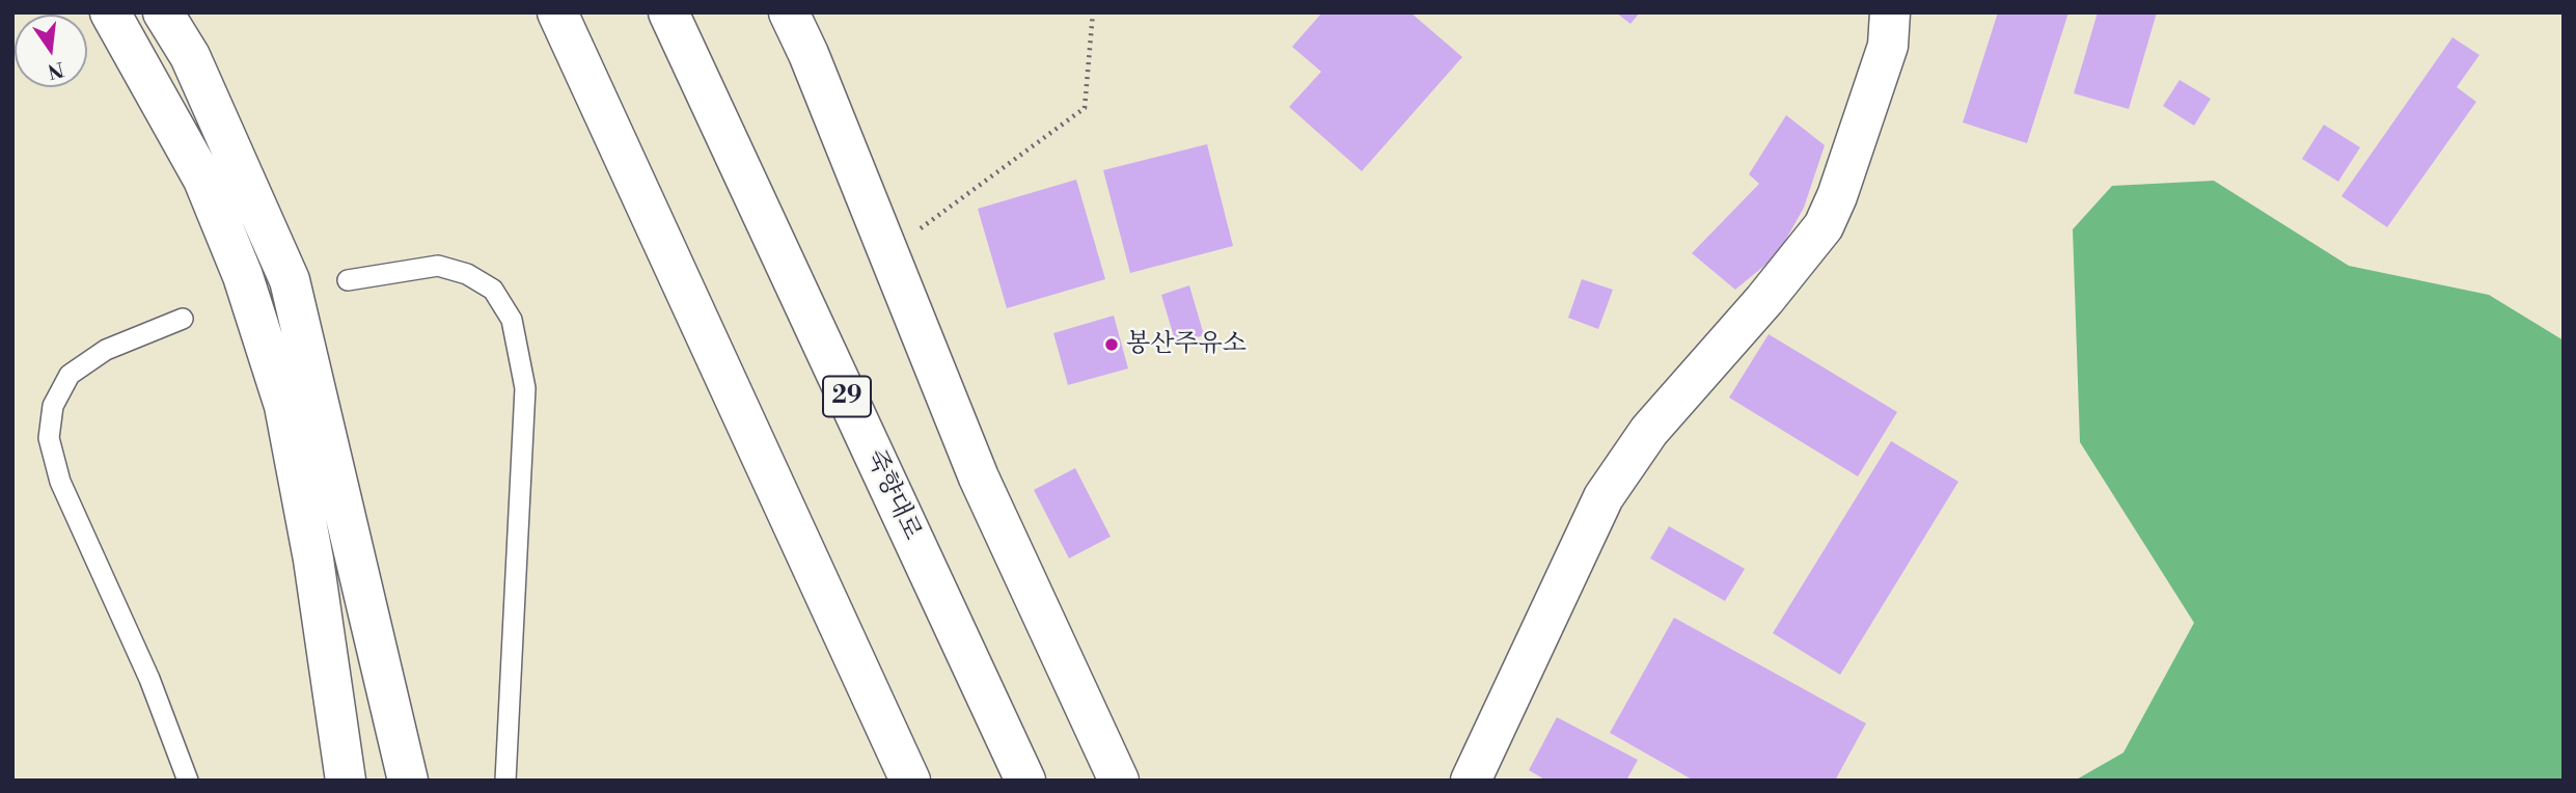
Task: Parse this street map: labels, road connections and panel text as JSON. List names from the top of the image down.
{
  "streets": {
    "main road": ["29", "죽향대로"]
  },
  "places": ["봉산주유소"],
  "north": "bottom"
}
